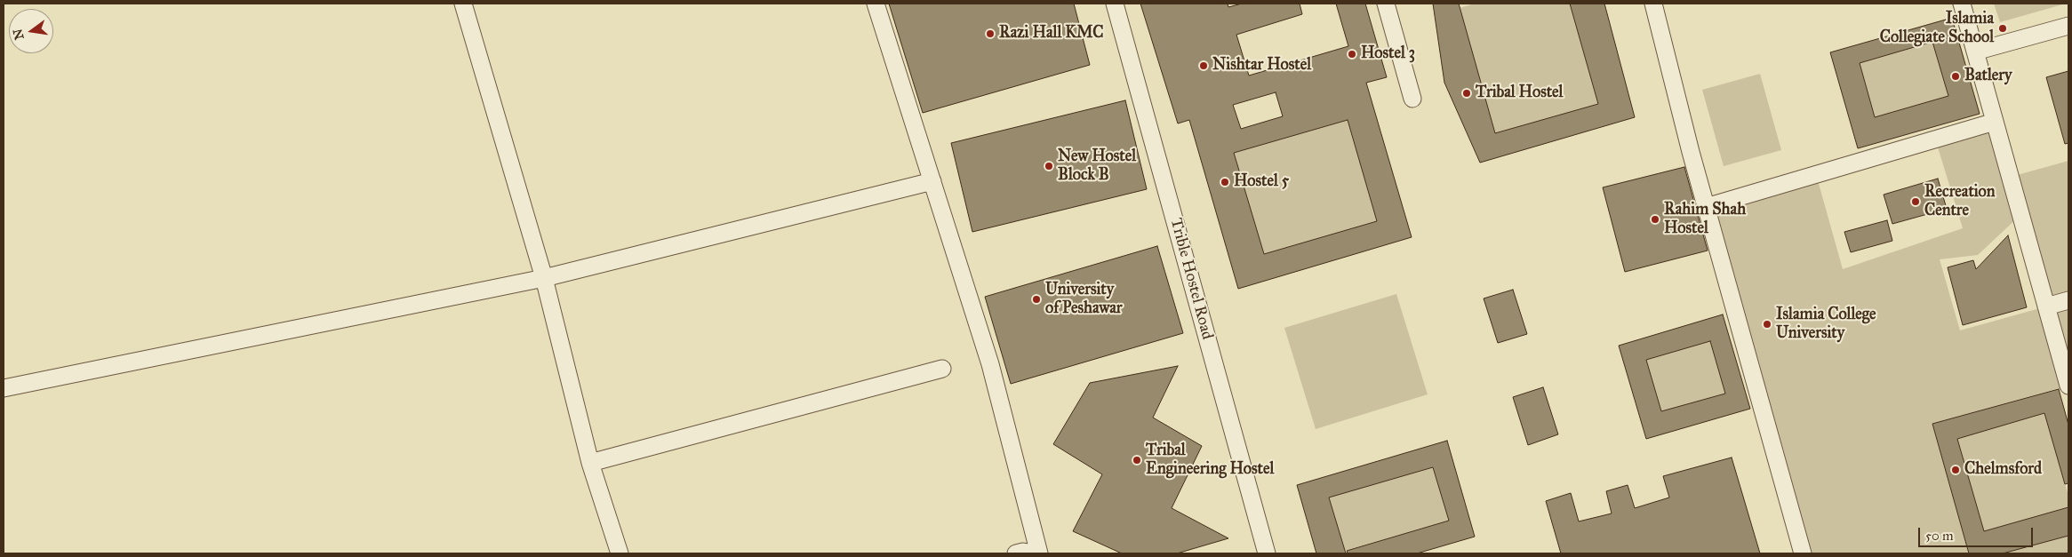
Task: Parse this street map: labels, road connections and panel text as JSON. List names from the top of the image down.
{
  "streets": {
    "street": ["Trible Hostel Road"]
  },
  "places": [
    "Islamia Collegiate School",
    "Razi Hall KMC",
    "Hostel 3",
    "Nishtar Hostel",
    "Batlery",
    "Tribal Hostel",
    "New Hostel Block B",
    "Hostel 5",
    "Recreation Centre",
    "Rahim Shah Hostel",
    "University of Peshawar",
    "Islamia College University",
    "Tribal Engineering Hostel",
    "Chelmsford"
  ],
  "scale_bar": "50 m",
  "north": "left"
}
